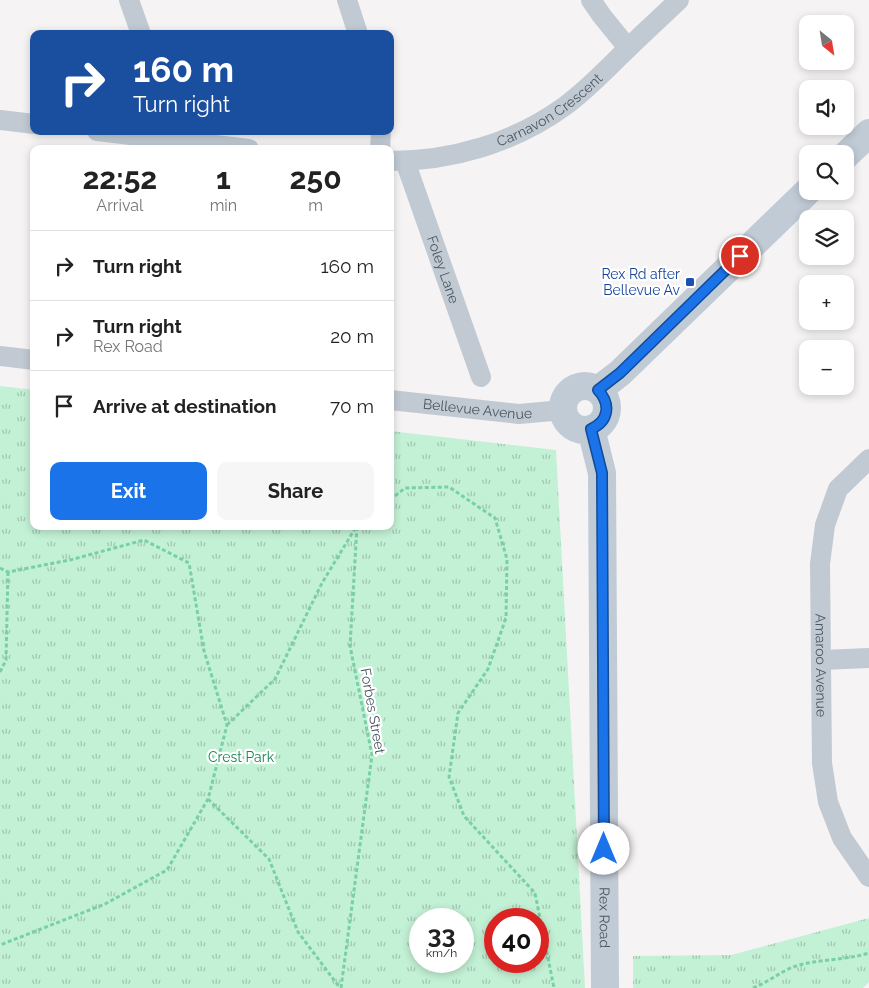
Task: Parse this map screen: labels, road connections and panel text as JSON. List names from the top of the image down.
{
  "streets": {
    "street": [
      "Carnavon Crescent",
      "Foley Lane",
      "Bellevue Avenue",
      "Amaroo Avenue",
      "Rex Road"
    ],
    "path": ["Forbes Street"]
  },
  "crossings": [
    ["Carnavon Crescent", "Foley Lane"],
    ["Bellevue Avenue", "Rex Road"]
  ],
  "parks": ["Crest Park"],
  "places": {
    "transit": ["Rex Rd after Bellevue Av"]
  },
  "north": "bottom right",
  "page": {
    "map_buttons": ["+", "−"],
    "turn": ["160 m", "Turn right"],
    "eta": [
      "22:52",
      "Arrival",
      "1",
      "min",
      "250",
      "m"
    ],
    "list": [
      {
        "name": "Turn right",
        "value": "160 m"
      },
      {
        "name": "Turn right",
        "note": "Rex Road",
        "value": "20 m"
      },
      {
        "name": "Arrive at destination",
        "value": "70 m"
      }
    ],
    "buttons": ["Exit", "Share"],
    "speed": "33 km/h",
    "limit": "40"
  }
}
